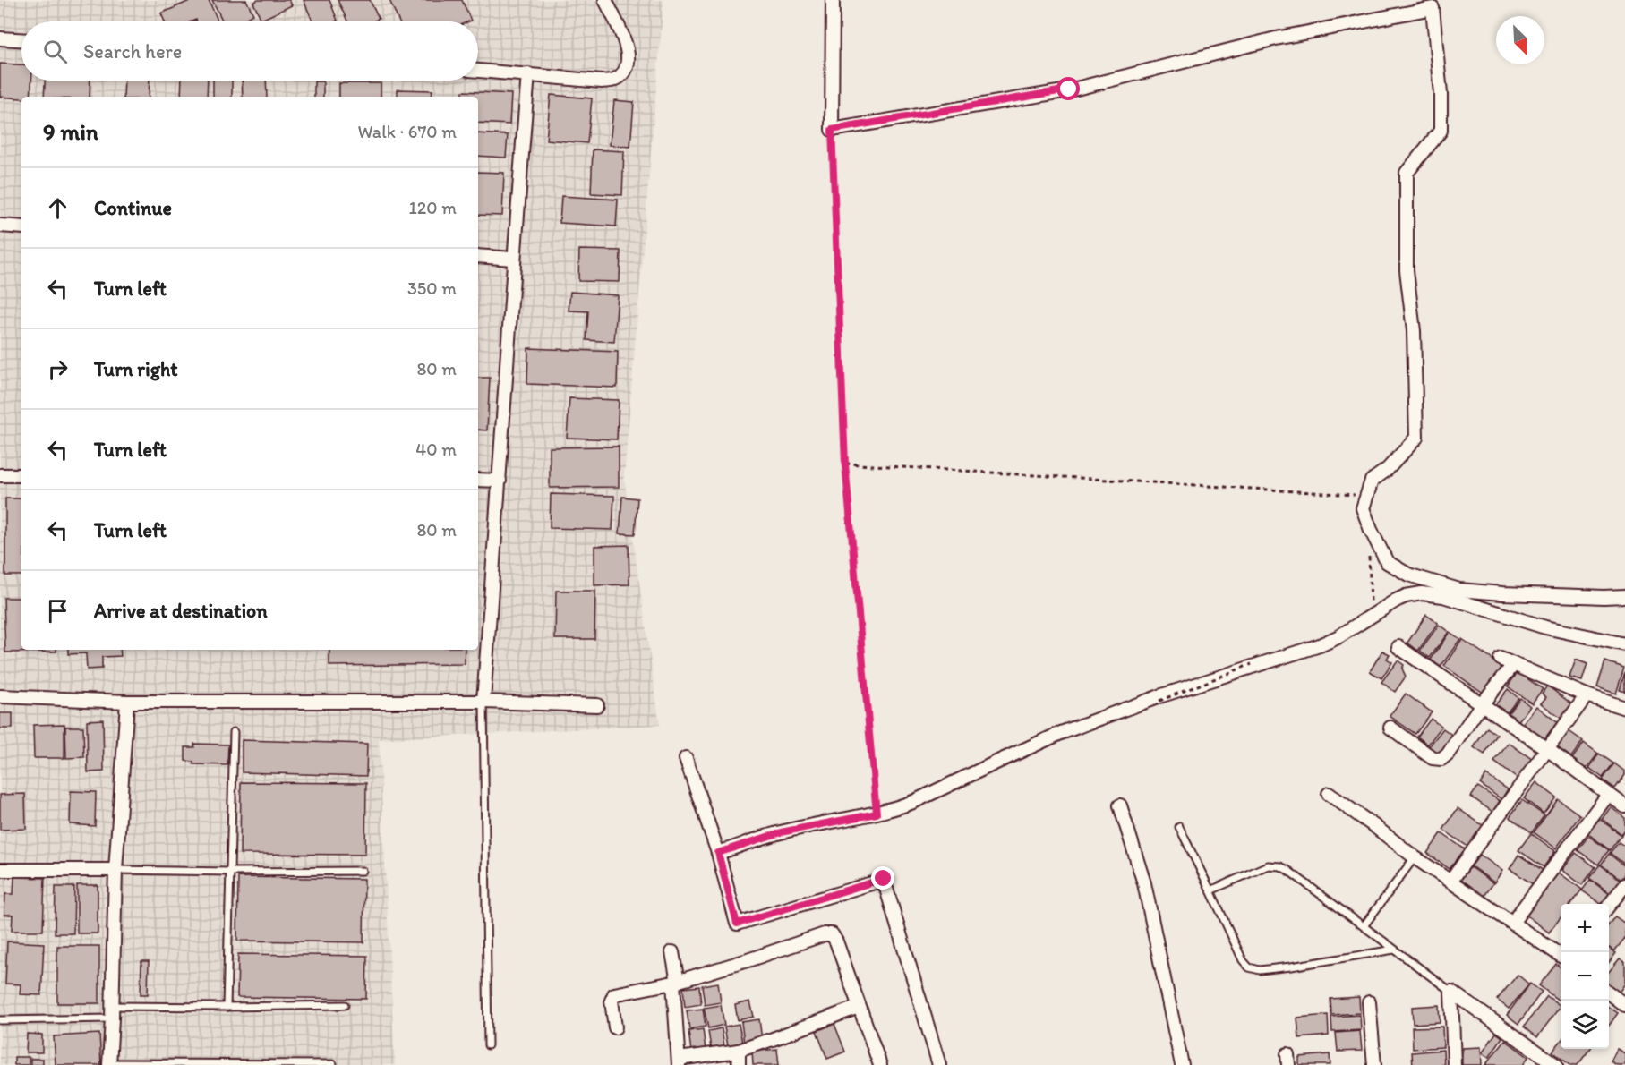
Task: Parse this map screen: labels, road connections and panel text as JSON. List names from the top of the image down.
{
  "north": "bottom right",
  "page": {
    "search": "Search here",
    "heading": ["9 min", "Walk · 670 m"],
    "list": [
      ["Continue", "120 m"],
      ["Turn left", "350 m"],
      ["Turn right", "80 m"],
      ["Turn left", "40 m"],
      ["Turn left", "80 m"],
      "Arrive at destination"
    ],
    "map_buttons": ["+", "−"]
  }
}
